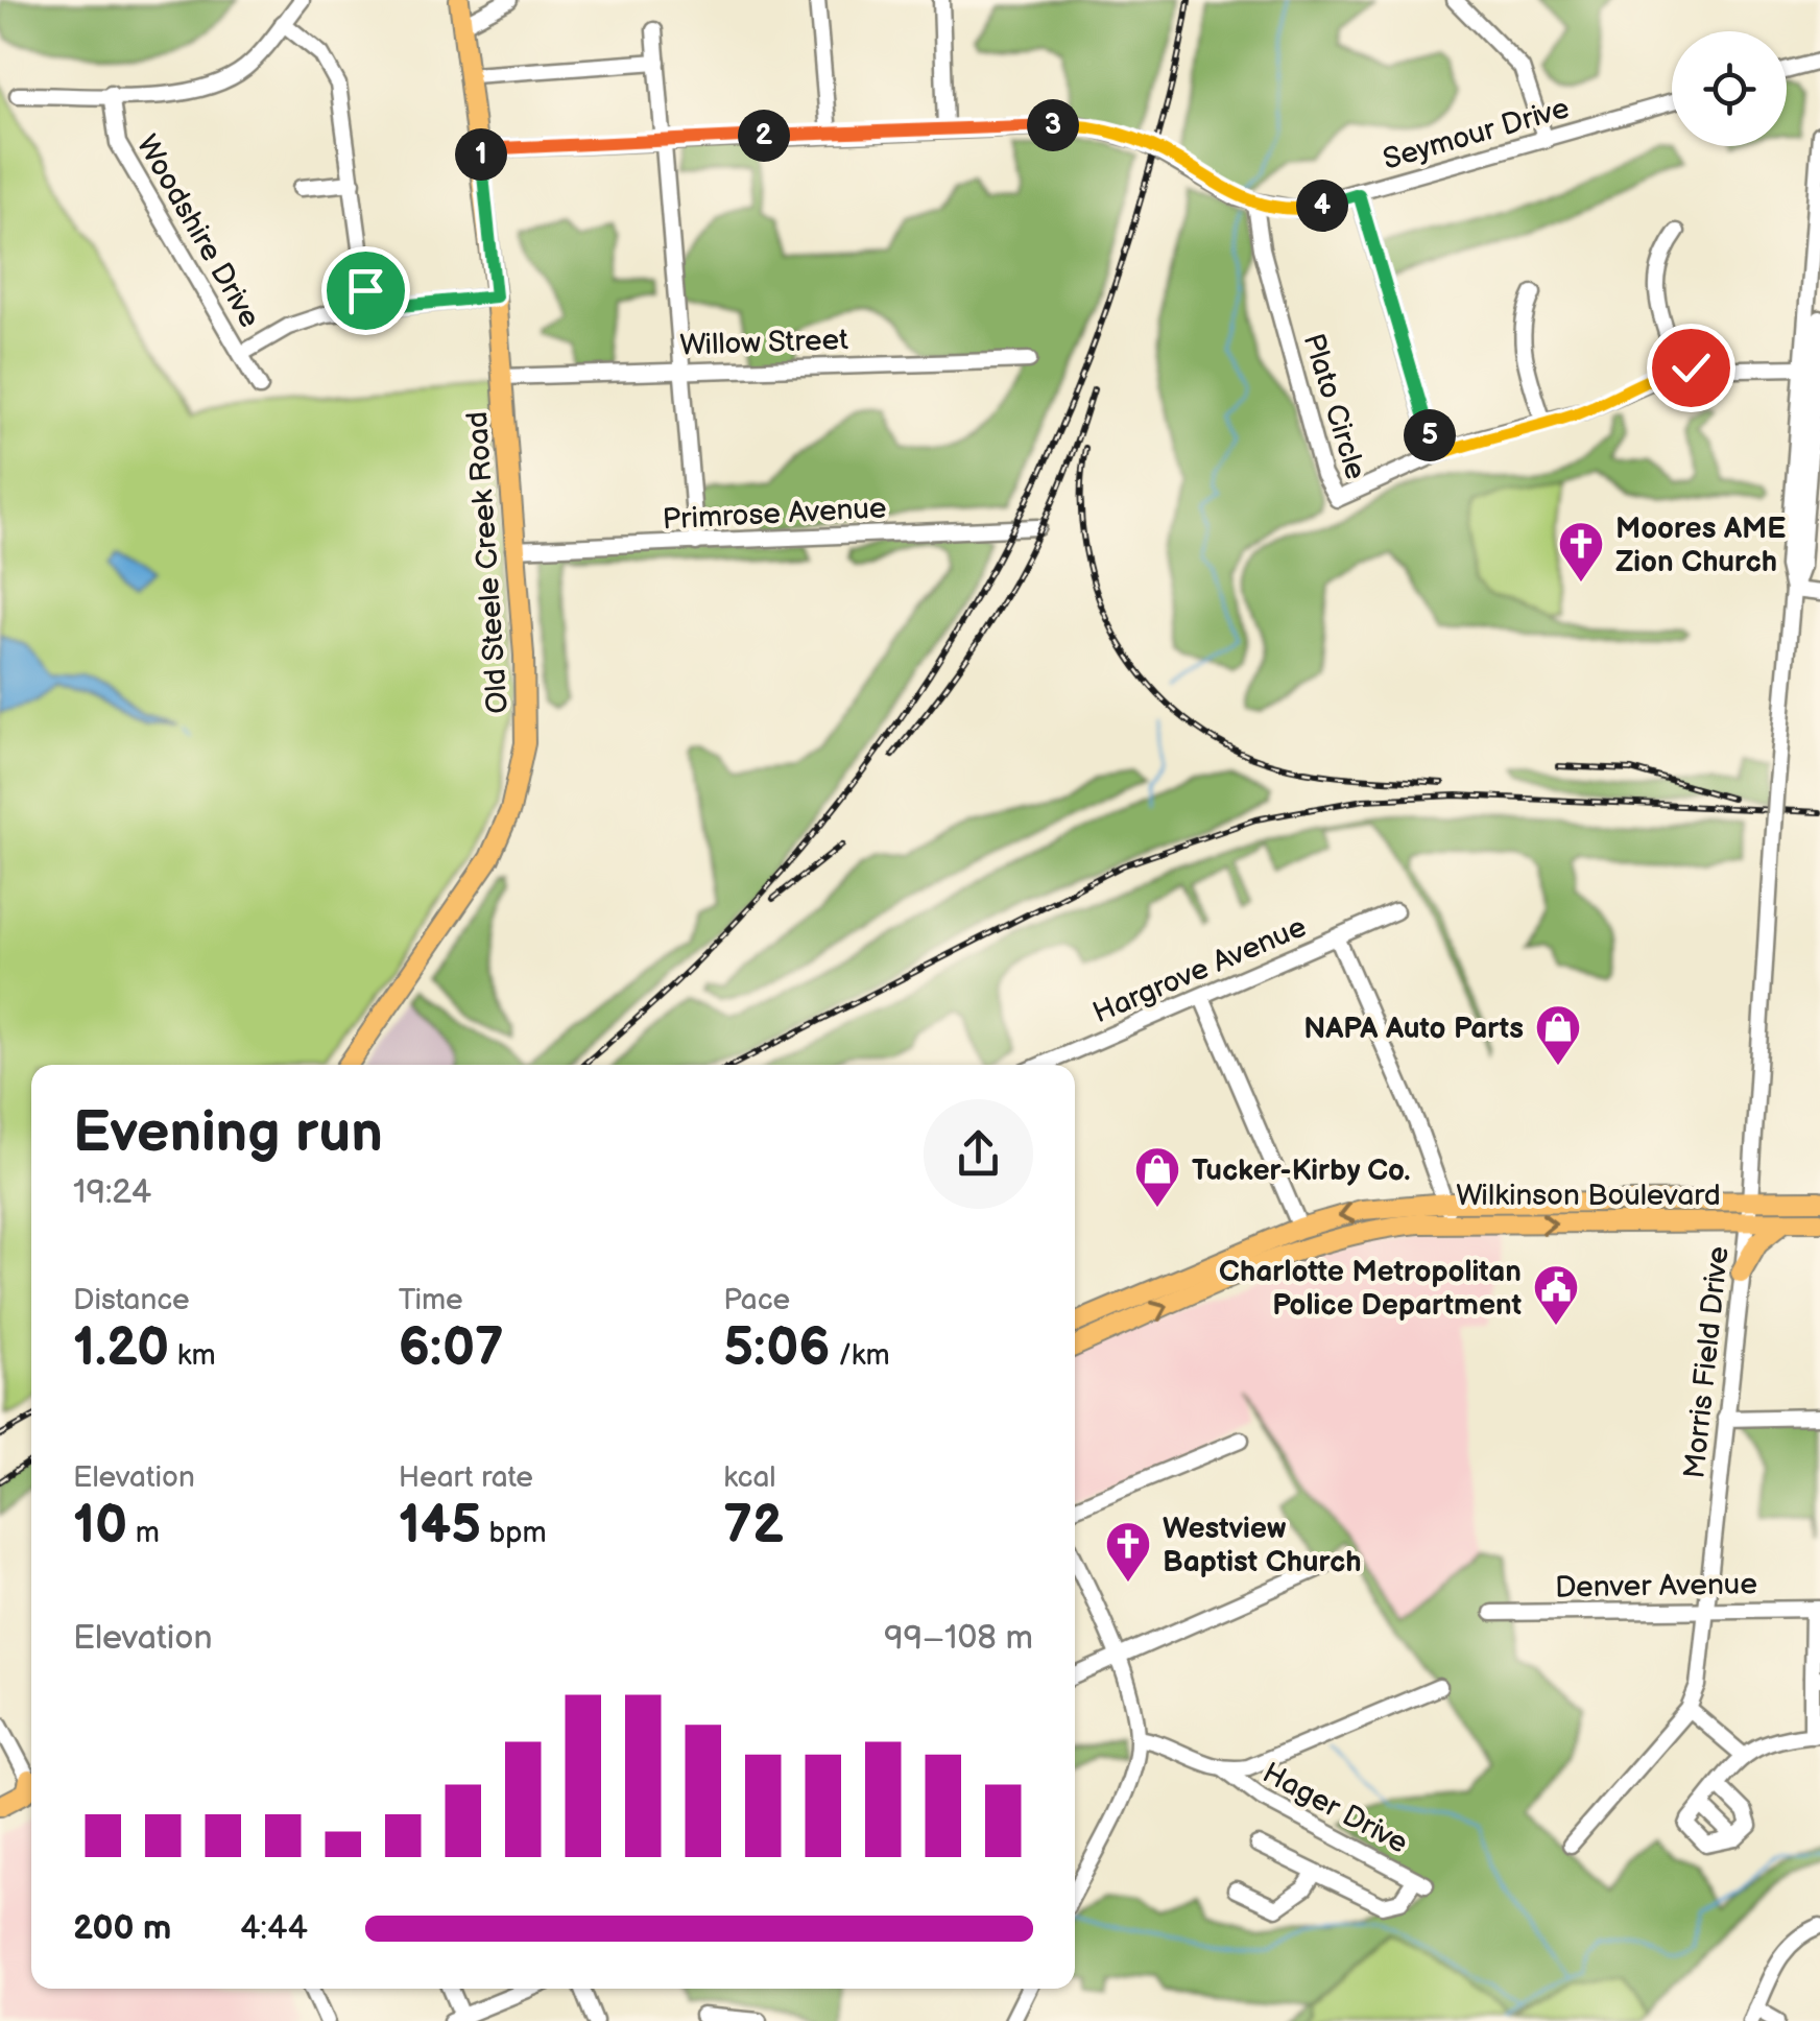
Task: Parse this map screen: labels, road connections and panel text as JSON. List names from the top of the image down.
{
  "streets": {
    "main road": ["Old Steele Creek Road", "Wilkinson Boulevard"],
    "street": [
      "Seymour Drive",
      "Woodshire Drive",
      "Willow Street",
      "Plato Circle",
      "Primrose Avenue",
      "Hargrove Avenue",
      "Morris Field Drive",
      "Denver Avenue",
      "Hager Drive"
    ]
  },
  "crossings": [
    ["Seymour Drive", "Plato Circle"],
    ["Seymour Drive", "Old Steele Creek Road"],
    ["Willow Street", "Old Steele Creek Road"],
    ["Primrose Avenue", "Old Steele Creek Road"],
    ["Wilkinson Boulevard", "Morris Field Drive"],
    ["Morris Field Drive", "Denver Avenue"]
  ],
  "places": {
    "church": ["Moores AME Zion Church", "Westview Baptist Church"],
    "shop": ["NAPA Auto Parts", "Tucker-Kirby Co."],
    "public building": ["Charlotte Metropolitan Police Department"]
  },
  "page": {
    "pins": [
      "3",
      "2",
      "1",
      "4",
      "5"
    ],
    "heading": ["Evening run", "19:24"],
    "stats": [
      ["Distance", "1.20 km"],
      ["Time", "6:07"],
      ["Pace", "5:06 /km"],
      ["Elevation", "10 m"],
      ["Heart rate", "145 bpm"],
      ["kcal", "72"]
    ],
    "chart": ["Elevation", "99–108 m"],
    "list": [
      {
        "name": "200 m",
        "note": "4:44"
      }
    ]
  }
}
